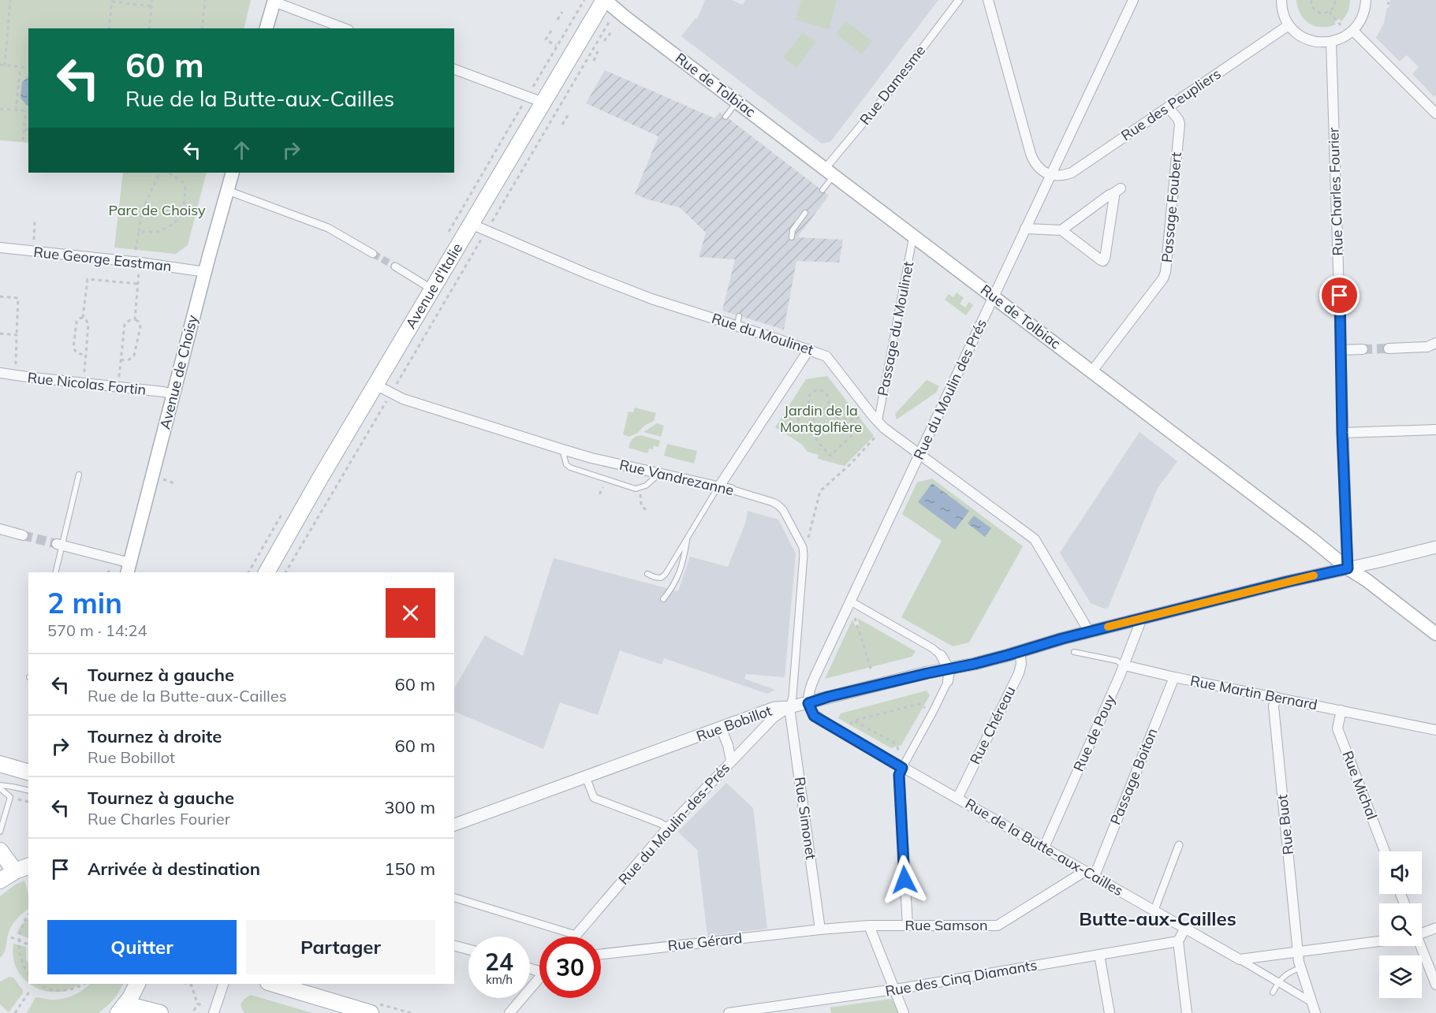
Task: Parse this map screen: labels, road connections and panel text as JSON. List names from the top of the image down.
{
  "streets": {
    "main road": ["Rue de Tolbiac", "Avenue d'Italie", "Avenue de Choisy"],
    "street": [
      "Rue Damesme",
      "Rue des Peupliers",
      "Rue Charles Fourier",
      "Passage Foubert",
      "Rue George Eastman",
      "Passage du Moulinet",
      "Rue du Moulinet",
      "Rue Nicolas Fortin",
      "Rue du Moulin des Prés",
      "Rue Vandrezanne",
      "Rue Martin Bernard",
      "Rue Bobillot",
      "Rue Chéreau",
      "Rue de Pouy",
      "Passage Boiton",
      "Rue Michal",
      "Rue Simonet",
      "Rue du Moulin-des-Prés",
      "Rue Buot",
      "Rue de la Butte-aux-Cailles",
      "Rue Samson",
      "Rue Gérard",
      "Rue des Cinq Diamants"
    ]
  },
  "crossings": [
    ["Rue de Tolbiac", "Rue Damesme"],
    ["Rue de Tolbiac", "Rue Charles Fourier"],
    ["Rue de Tolbiac", "Passage Foubert"],
    ["Rue de Tolbiac", "Avenue d'Italie"],
    ["Rue de Tolbiac", "Passage du Moulinet"],
    ["Rue de Tolbiac", "Rue du Moulin des Prés"],
    ["Rue de Tolbiac", "Rue Bobillot"],
    ["Rue des Peupliers", "Passage Foubert"],
    ["Rue des Peupliers", "Rue du Moulin des Prés"],
    ["Rue Charles Fourier", "Rue Bobillot"],
    ["Rue George Eastman", "Avenue de Choisy"],
    ["Avenue d'Italie", "Rue du Moulinet"],
    ["Avenue d'Italie", "Rue Vandrezanne"],
    ["Passage du Moulinet", "Rue du Moulinet"],
    ["Rue du Moulinet", "Rue du Moulin des Prés"],
    ["Rue du Moulinet", "Rue Bobillot"],
    ["Avenue de Choisy", "Rue Nicolas Fortin"],
    ["Rue du Moulin des Prés", "Rue Bobillot"],
    ["Rue du Moulin des Prés", "Rue de la Butte-aux-Cailles"],
    ["Rue Vandrezanne", "Rue Bobillot"],
    ["Rue Vandrezanne", "Rue Simonet"],
    ["Rue Vandrezanne", "Rue du Moulin-des-Prés"],
    ["Rue Martin Bernard", "Rue de Pouy"],
    ["Rue Martin Bernard", "Passage Boiton"],
    ["Rue Martin Bernard", "Rue Michal"],
    ["Rue Martin Bernard", "Rue Buot"],
    ["Rue Bobillot", "Rue Chéreau"],
    ["Rue Bobillot", "Rue de Pouy"],
    ["Rue Bobillot", "Rue Simonet"],
    ["Rue Bobillot", "Rue du Moulin-des-Prés"],
    ["Rue Bobillot", "Rue de la Butte-aux-Cailles"],
    ["Rue Chéreau", "Rue de la Butte-aux-Cailles"],
    ["Rue de Pouy", "Rue de la Butte-aux-Cailles"],
    ["Passage Boiton", "Rue de la Butte-aux-Cailles"],
    ["Rue Simonet", "Rue du Moulin-des-Prés"],
    ["Rue Simonet", "Rue Samson"],
    ["Rue Simonet", "Rue Gérard"],
    ["Rue de la Butte-aux-Cailles", "Rue Samson"],
    ["Rue Samson", "Rue Gérard"]
  ],
  "districts": ["Butte-aux-Cailles"],
  "parks": ["Parc de Choisy", "Jardin de la Montgolfière"],
  "page": {
    "turn": ["60 m", "Rue de la Butte-aux-Cailles"],
    "heading": ["2 min", "570 m · 14:24"],
    "list": [
      {
        "name": "Tournez à gauche",
        "note": "Rue de la Butte-aux-Cailles",
        "value": "60 m"
      },
      {
        "name": "Tournez à droite",
        "note": "Rue Bobillot",
        "value": "60 m"
      },
      {
        "name": "Tournez à gauche",
        "note": "Rue Charles Fourier",
        "value": "300 m"
      },
      {
        "name": "Arrivée à destination",
        "value": "150 m"
      }
    ],
    "buttons": ["Quitter", "Partager"],
    "speed": "24 km/h",
    "limit": "30"
  }
}
